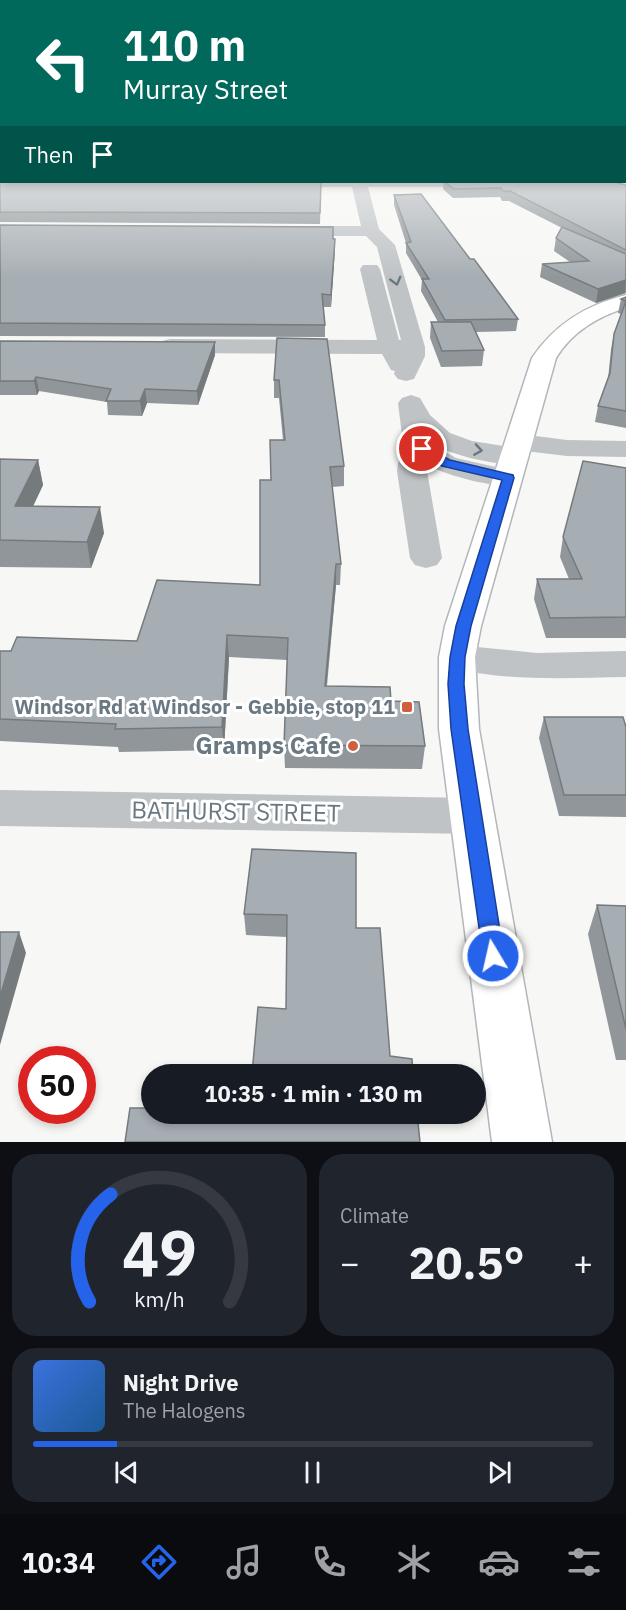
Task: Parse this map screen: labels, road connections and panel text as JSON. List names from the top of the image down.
{
  "streets": {
    "street": ["BATHURST STREET"]
  },
  "places": {
    "transit": ["Windsor Rd at Windsor - Gebbie, stop 11"],
    "other": ["Gramps Cafe"]
  },
  "page": {
    "turn": ["110 m", "Murray Street"],
    "then": "Then",
    "limit": "50",
    "trip": "10:35 · 1 min · 130 m",
    "tile": "Climate",
    "heat": ["−", "20.5°", "+"],
    "song": ["Night Drive", "The Halogens"],
    "tabs": "10:34",
    "gauge": ["49", "km/h"]
  }
}
